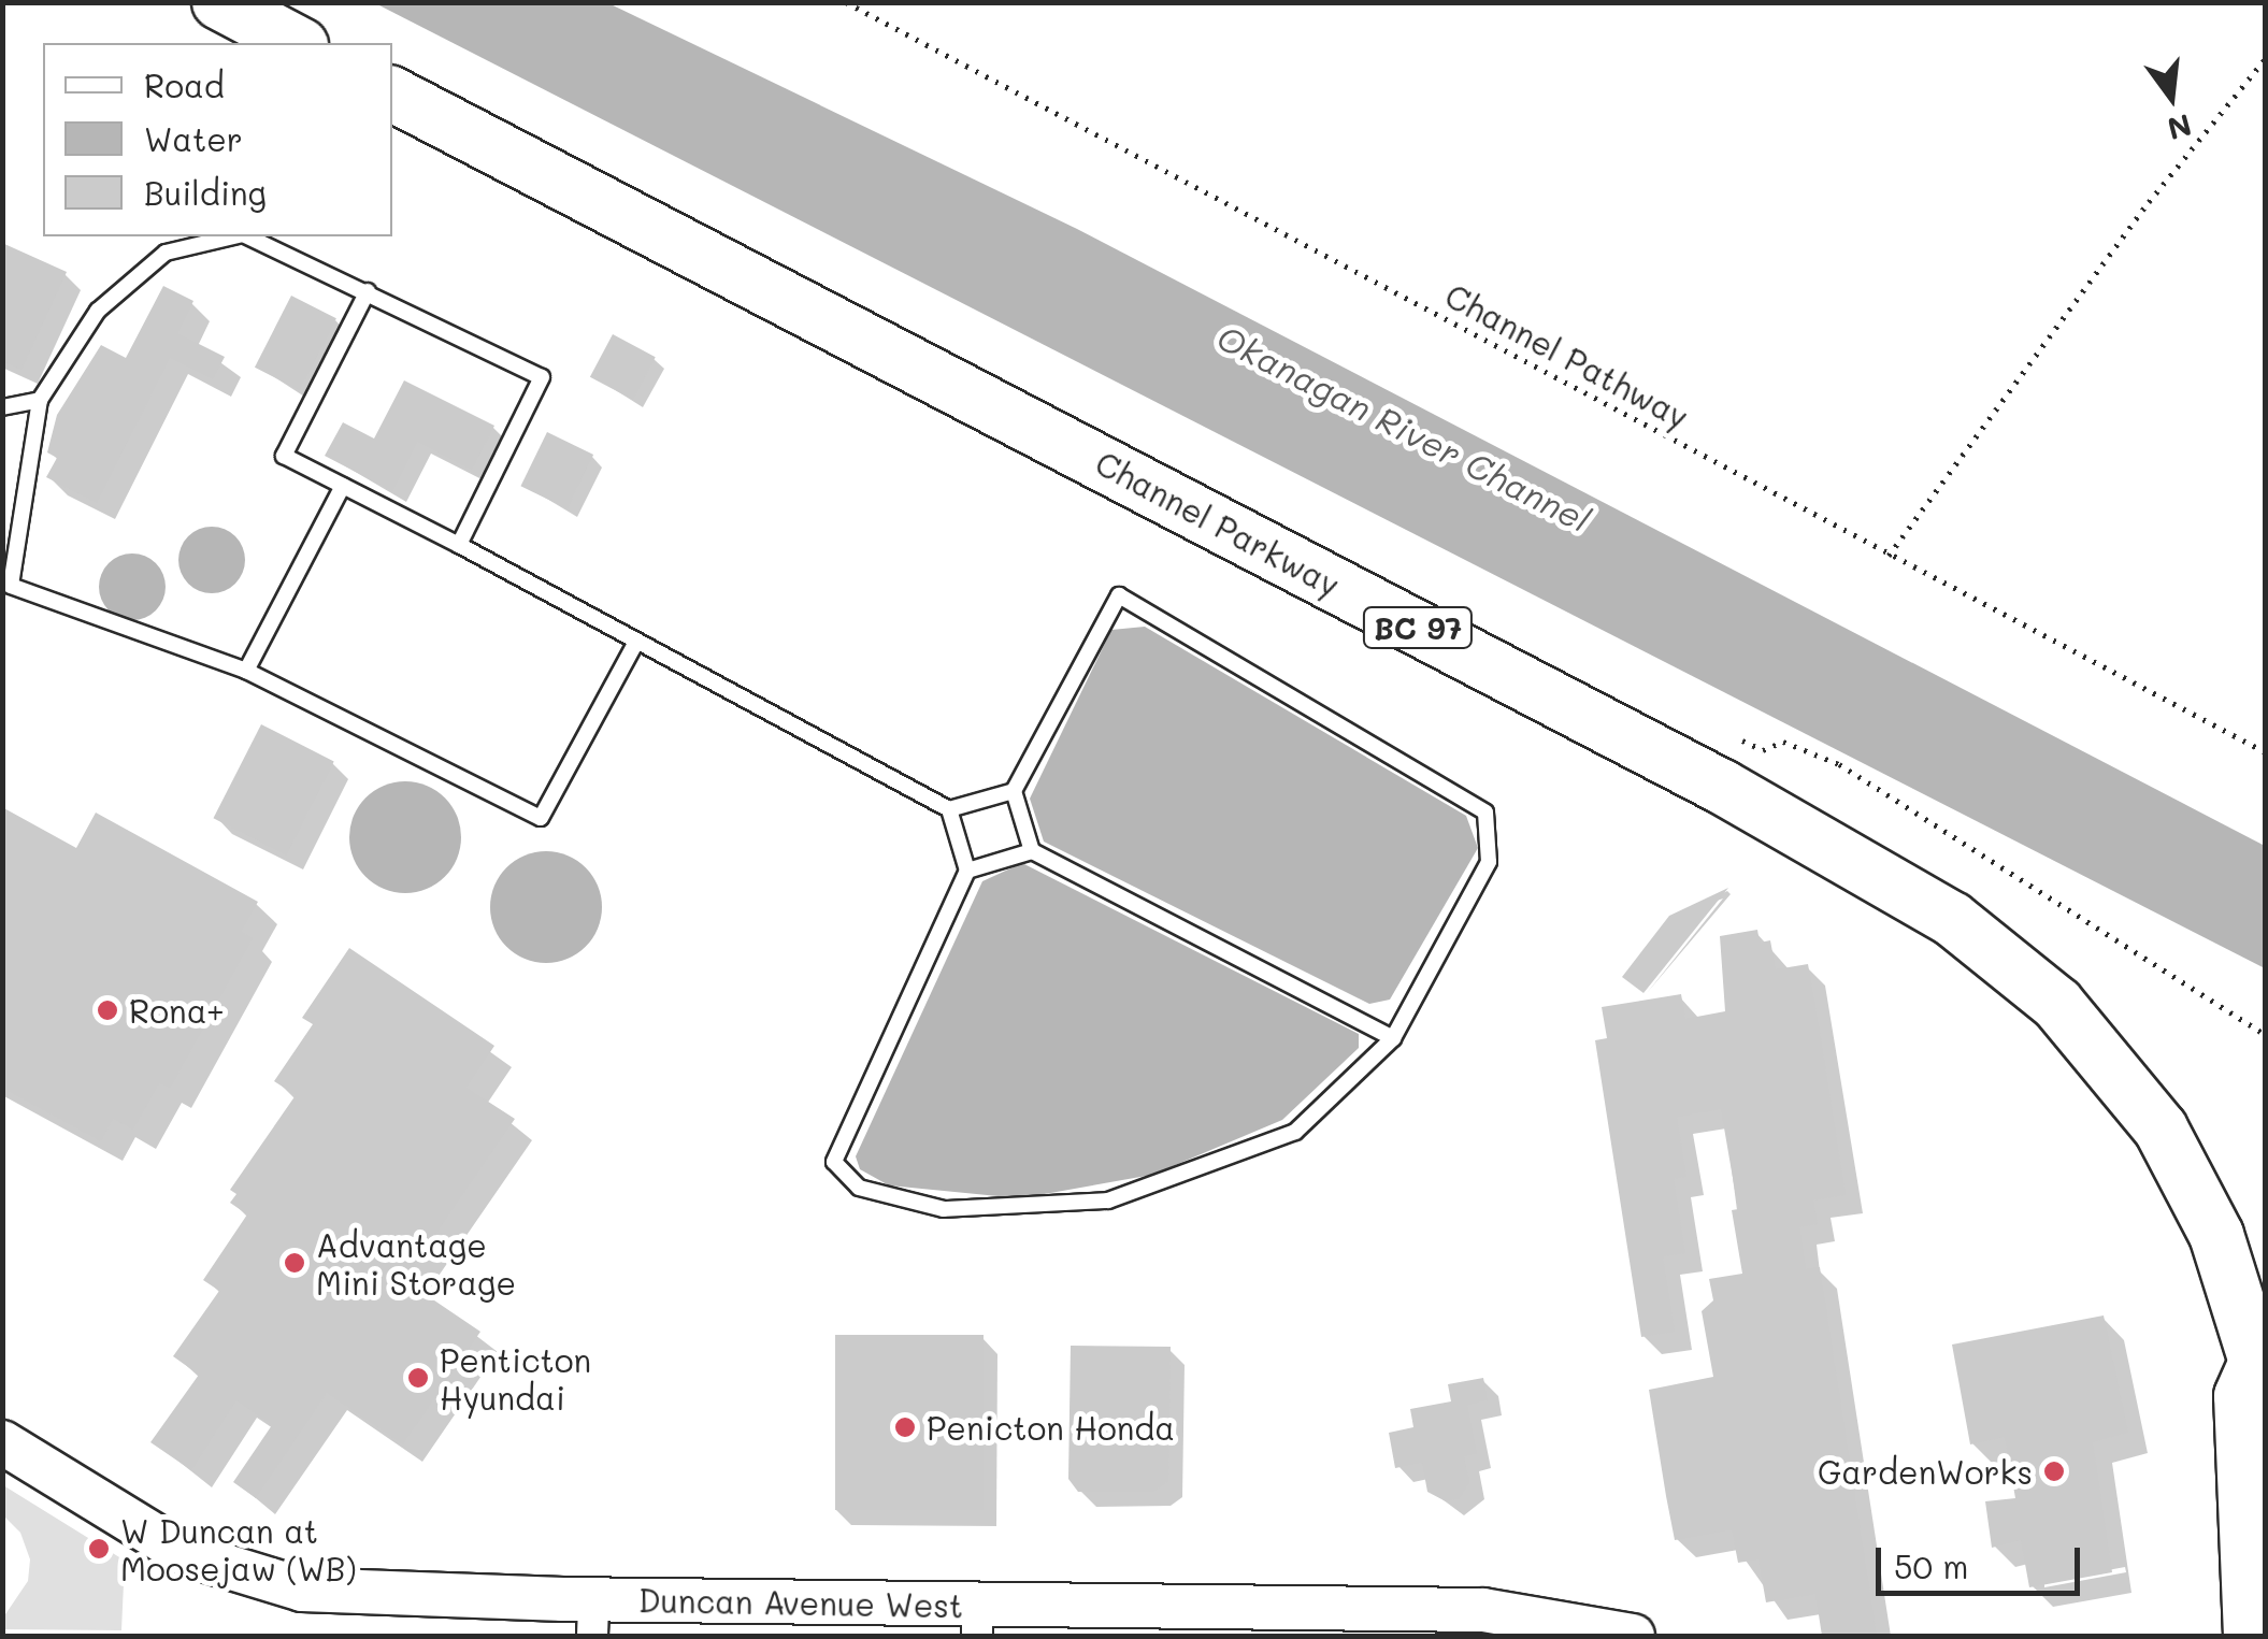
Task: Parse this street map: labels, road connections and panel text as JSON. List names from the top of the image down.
{
  "streets": {
    "highway": ["Channel Parkway", "BC 97"],
    "street": ["Duncan Avenue West"],
    "path": ["Channel Pathway"]
  },
  "water": ["Okanagan River Channel"],
  "places": [
    "Rona+",
    "Advantage Mini Storage",
    "Penticton Hyundai",
    "Penicton Honda",
    "GardenWorks",
    "W Duncan at Moosejaw (WB)"
  ],
  "legend": ["Road", "Water", "Building"],
  "scale_bar": "50 m",
  "north": "bottom"
}
